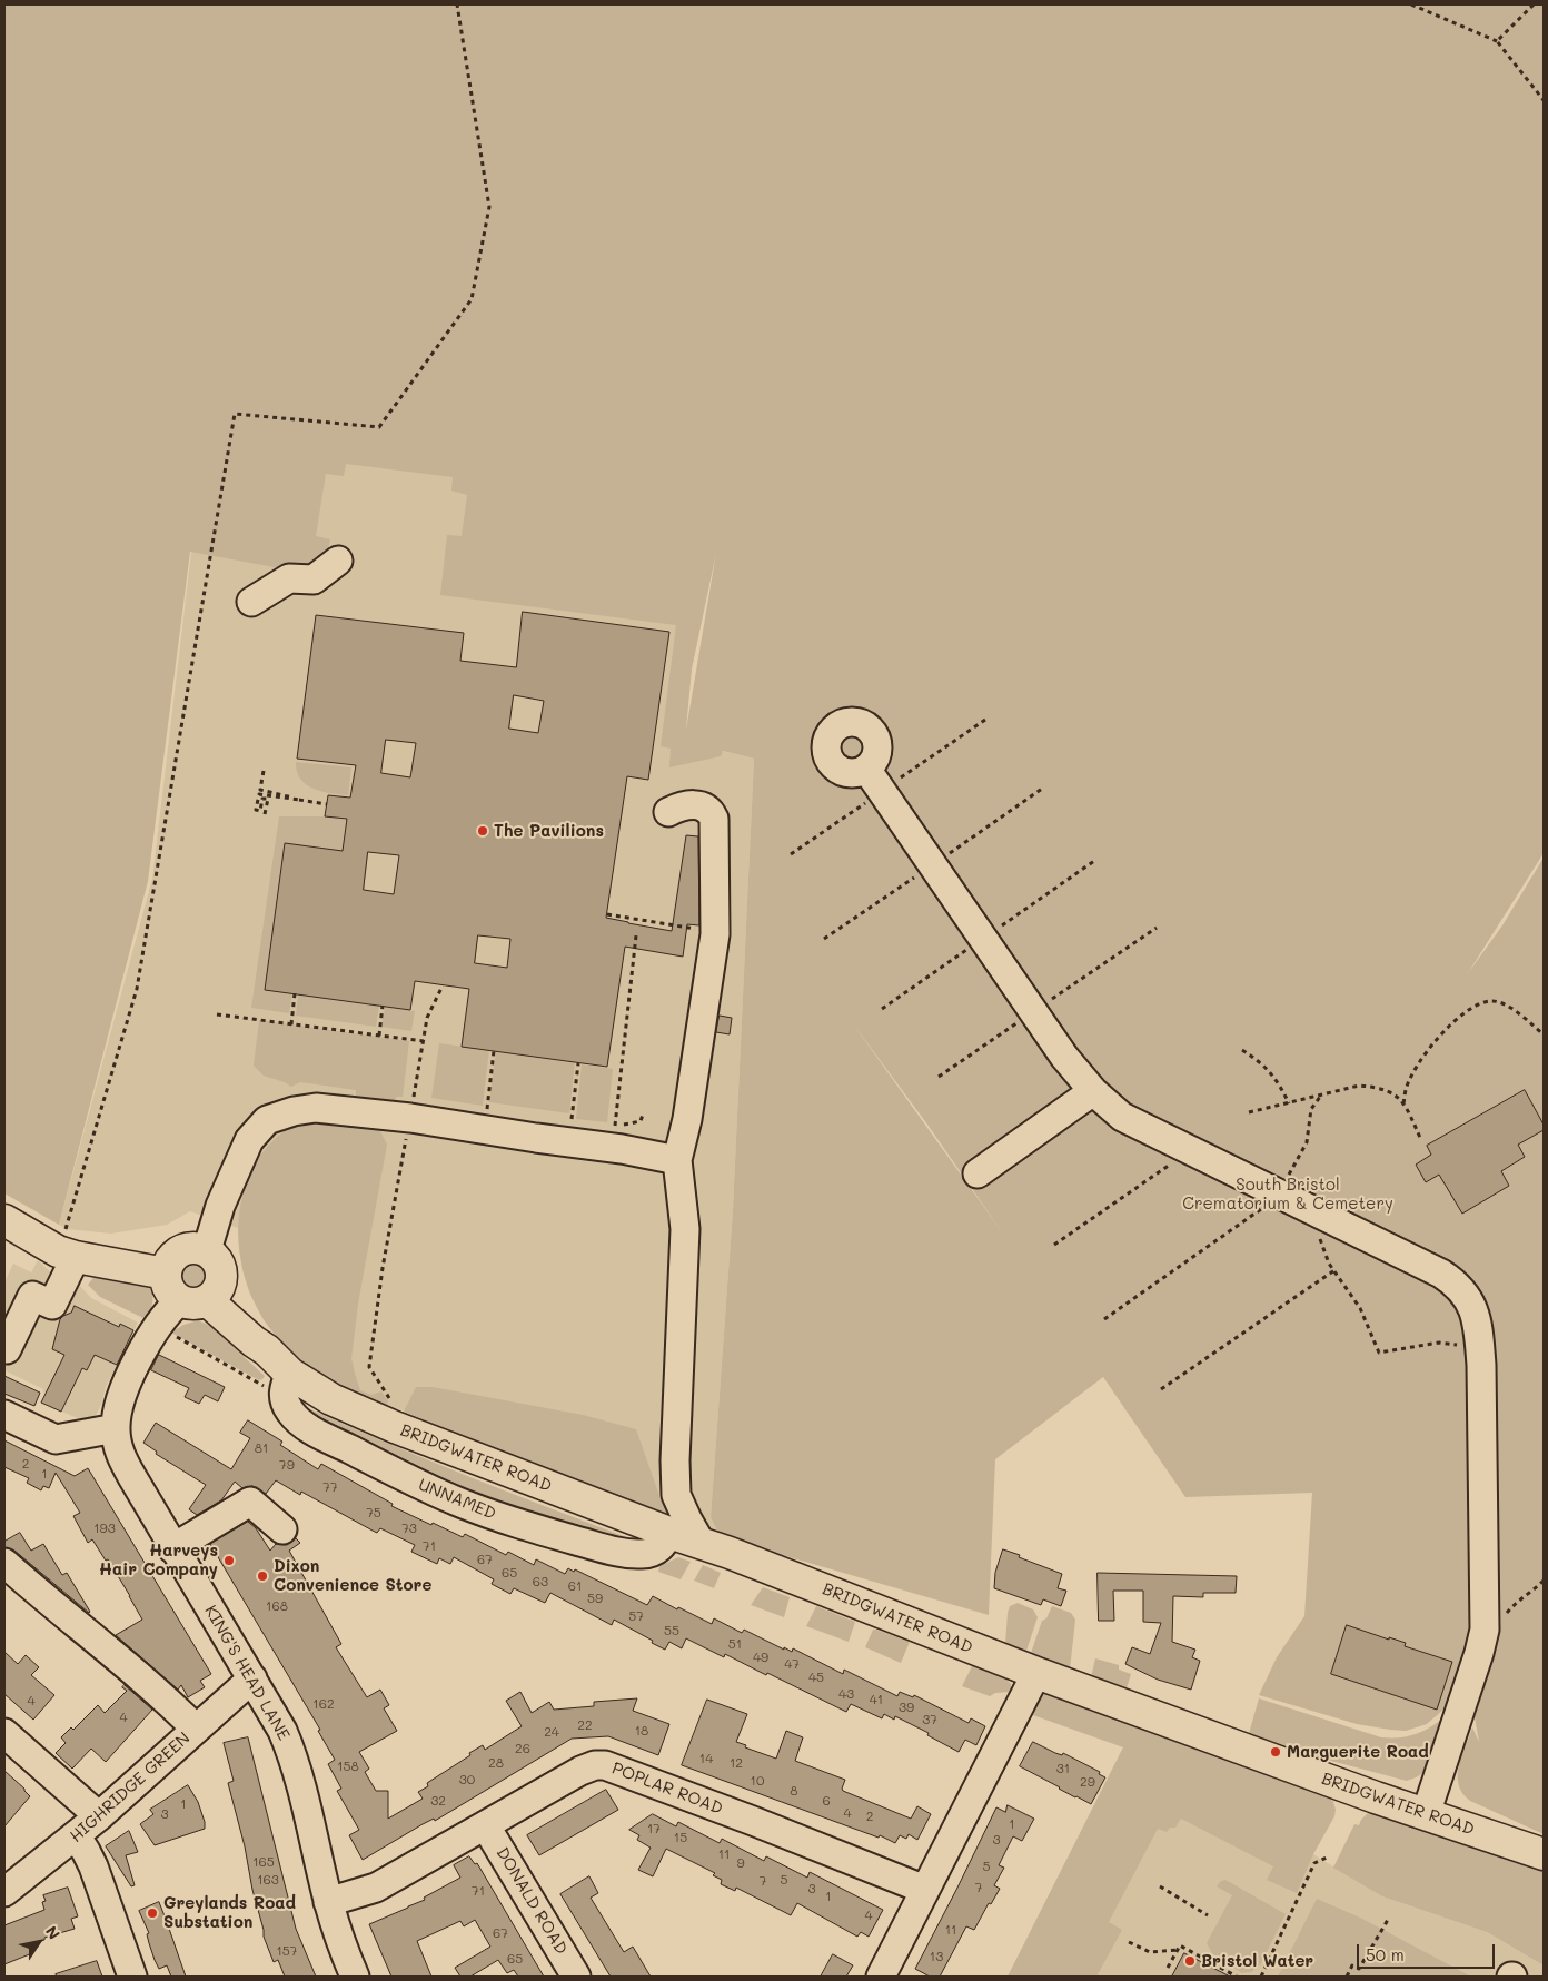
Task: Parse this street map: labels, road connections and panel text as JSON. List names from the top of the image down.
{
  "streets": {
    "highway": ["BRIDGWATER ROAD"],
    "street": [
      "UNNAMED",
      "KING'S HEAD LANE",
      "HIGHRIDGE GREEN",
      "POPLAR ROAD",
      "DONALD ROAD"
    ]
  },
  "crossings": [
    ["BRIDGWATER ROAD", "UNNAMED"],
    ["BRIDGWATER ROAD", "KING'S HEAD LANE"],
    ["KING'S HEAD LANE", "HIGHRIDGE GREEN"],
    ["KING'S HEAD LANE", "POPLAR ROAD"],
    ["POPLAR ROAD", "DONALD ROAD"]
  ],
  "parks": ["South Bristol Crematorium & Cemetery"],
  "places": [
    "The Pavilions",
    "Harveys Hair Company",
    "Dixon Convenience Store",
    "Marguerite Road",
    "Greylands Road Substation",
    "Bristol Water"
  ],
  "house_numbers": [
    "81",
    "2",
    "79",
    "1",
    "77",
    "75",
    "193",
    "73",
    "71",
    "67",
    "65",
    "63",
    "61",
    "59",
    "168",
    "57",
    "55",
    "51",
    "49",
    "47",
    "45",
    "43",
    "41",
    "4",
    "162",
    "39",
    "4",
    "37",
    "22",
    "18",
    "24",
    "26",
    "14",
    "28",
    "12",
    "158",
    "31",
    "30",
    "10",
    "29",
    "8",
    "32",
    "6",
    "1",
    "4",
    "3",
    "2",
    "1",
    "17",
    "15",
    "3",
    "11",
    "165",
    "9",
    "5",
    "163",
    "5",
    "7",
    "7",
    "3",
    "71",
    "1",
    "4",
    "11",
    "67",
    "157",
    "13",
    "65"
  ],
  "scale_bar": "50 m",
  "north": "top right"
}
